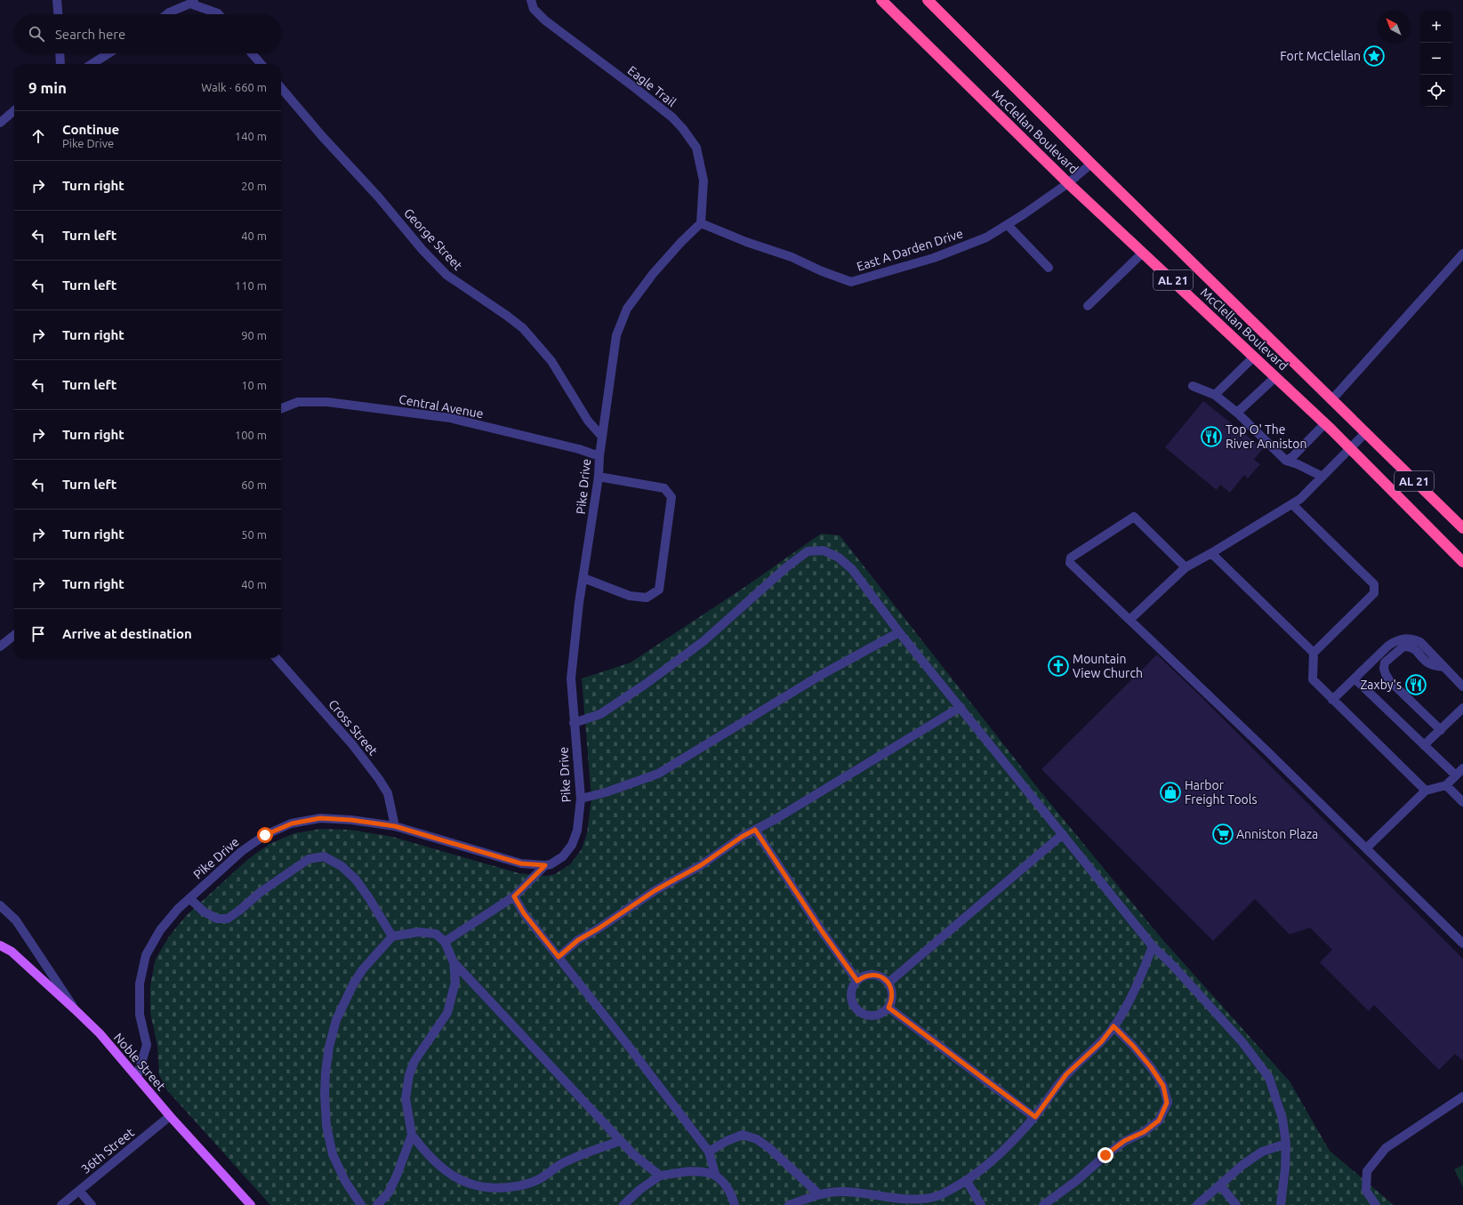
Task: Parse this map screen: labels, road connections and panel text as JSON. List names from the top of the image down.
{
  "streets": {
    "highway": ["McClellan Boulevard", "AL 21"],
    "main road": ["Noble Street"],
    "street": [
      "Eagle Trail",
      "George Street",
      "East A Darden Drive",
      "Central Avenue",
      "Pike Drive",
      "Cross Street",
      "36th Street"
    ]
  },
  "crossings": [
    ["Eagle Trail", "East A Darden Drive"],
    ["Eagle Trail", "Pike Drive"],
    ["McClellan Boulevard", "East A Darden Drive"],
    ["George Street", "Pike Drive"],
    ["East A Darden Drive", "Pike Drive"],
    ["Central Avenue", "Pike Drive"],
    ["Pike Drive", "Cross Street"],
    ["Pike Drive", "Noble Street"],
    ["Noble Street", "36th Street"]
  ],
  "places": {
    "place": ["Fort McClellan"],
    "restaurant": ["Top O' The River Anniston", "Zaxby's"],
    "church": ["Mountain View Church"],
    "shop": ["Harbor Freight Tools"],
    "supermarket": ["Anniston Plaza"]
  },
  "north": "top left",
  "page": {
    "map_buttons": ["+", "−"],
    "search": "Search here",
    "heading": ["9 min", "Walk · 660 m"],
    "list": [
      ["Continue", "Pike Drive", "140 m"],
      ["Turn right", "20 m"],
      ["Turn left", "40 m"],
      ["Turn left", "110 m"],
      ["Turn right", "90 m"],
      ["Turn left", "10 m"],
      ["Turn right", "100 m"],
      ["Turn left", "60 m"],
      ["Turn right", "50 m"],
      ["Turn right", "40 m"],
      "Arrive at destination"
    ]
  }
}
